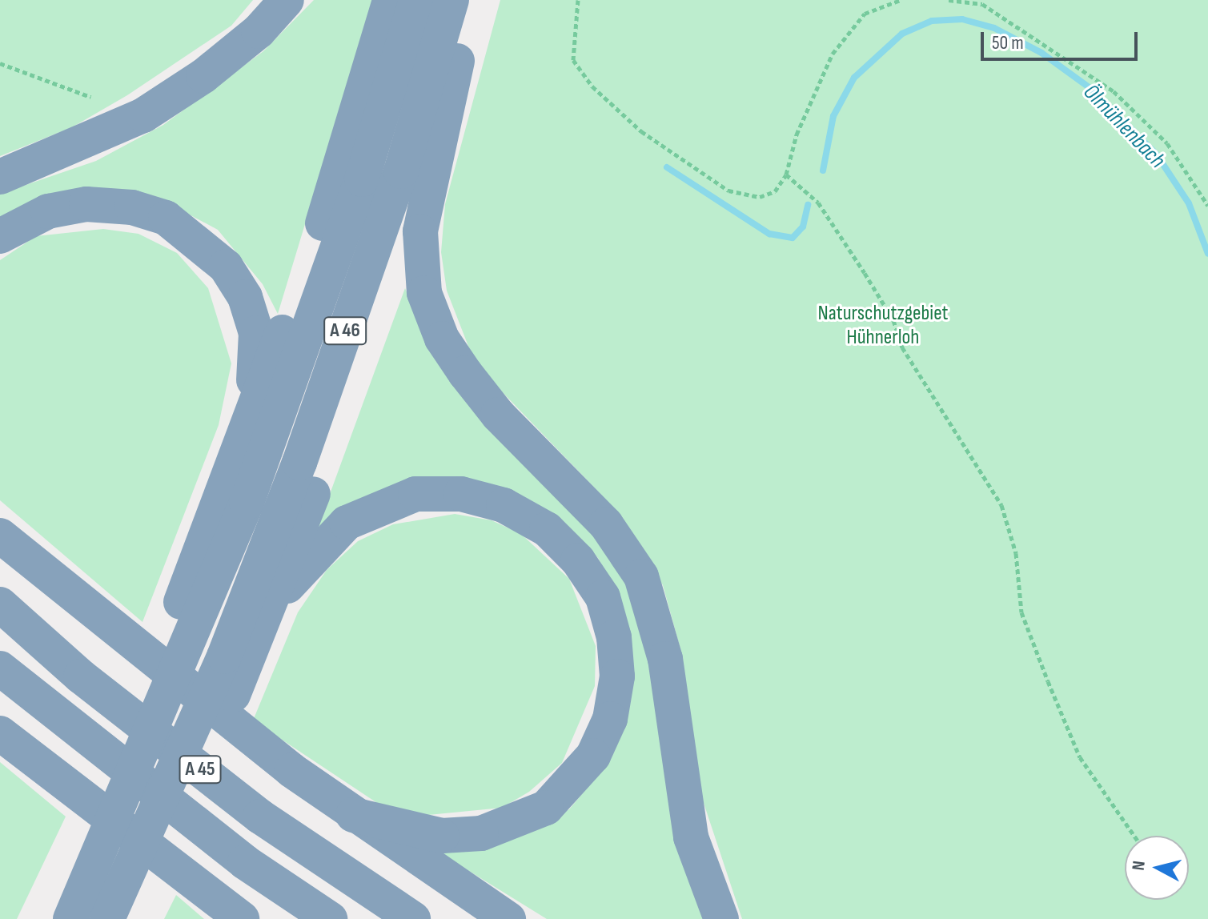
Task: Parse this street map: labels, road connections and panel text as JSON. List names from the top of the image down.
{
  "streets": {
    "highway": ["A 46", "A 45"]
  },
  "water": ["Ölmühlenbach"],
  "parks": ["Naturschutzgebiet Hühnerloh"],
  "scale_bar": "50 m",
  "north": "left"
}
